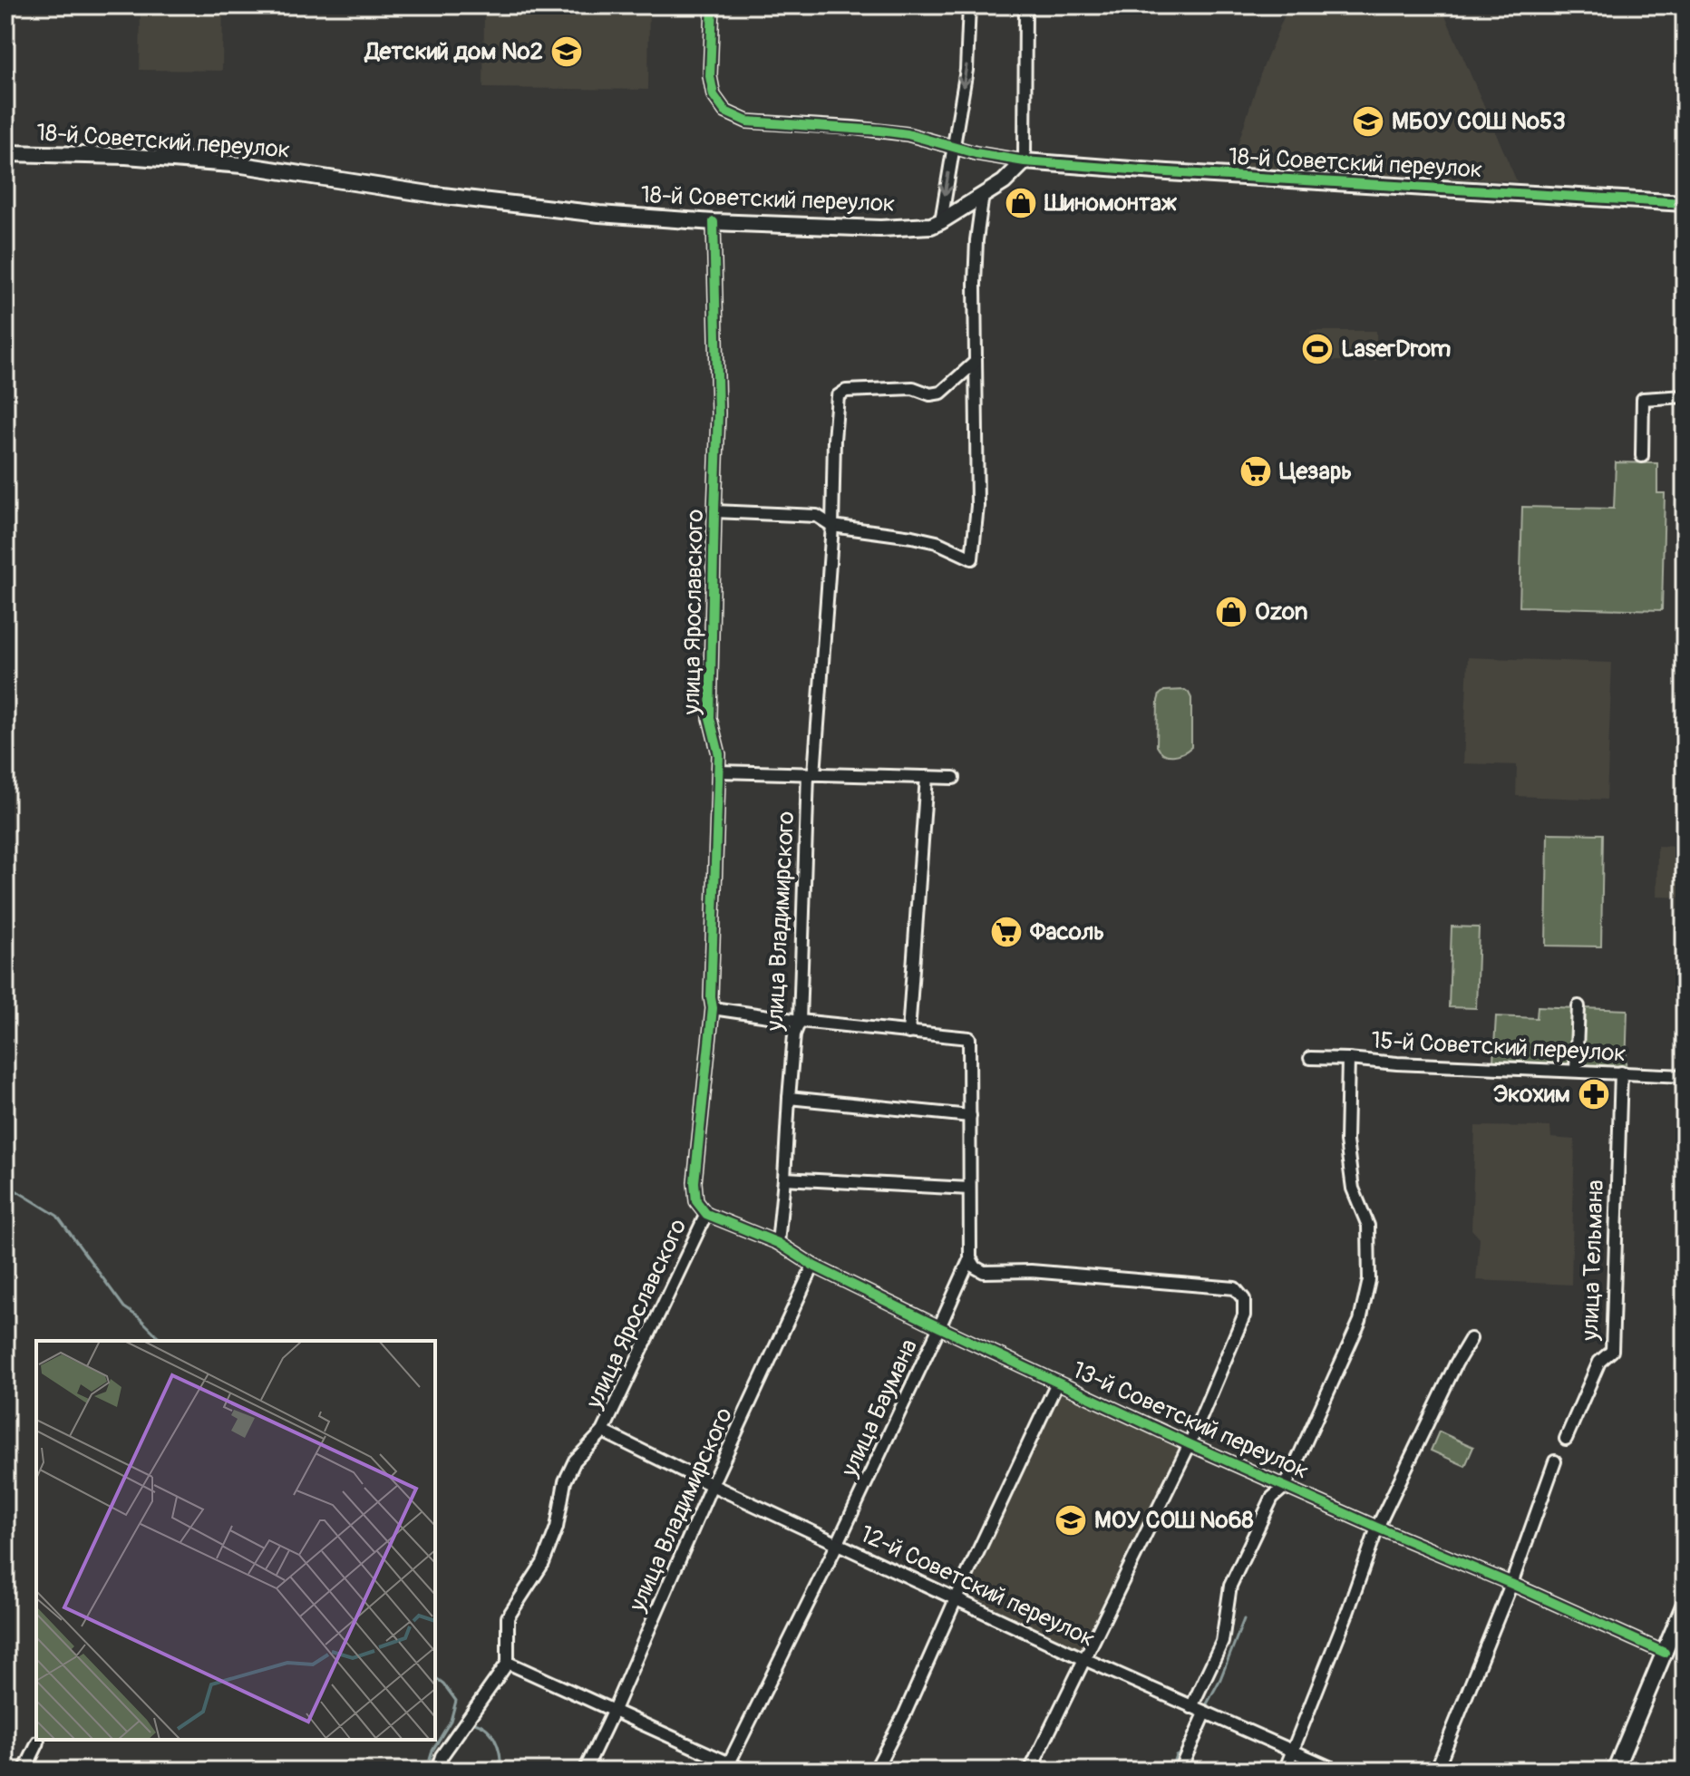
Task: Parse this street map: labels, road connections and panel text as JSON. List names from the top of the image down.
{
  "streets": {
    "street": [
      "18-й Советский переулок",
      "улица Ярославского",
      "улица Владимирского",
      "15-й Советский переулок",
      "улица Тельмана",
      "улица Баумана",
      "13-й Советский переулок",
      "12-й Советский переулок"
    ]
  },
  "crossings": [
    ["18-й Советский переулок", "улица Ярославского"],
    ["улица Ярославского", "13-й Советский переулок"],
    ["улица Ярославского", "12-й Советский переулок"],
    ["улица Владимирского", "13-й Советский переулок"],
    ["улица Владимирского", "12-й Советский переулок"],
    ["15-й Советский переулок", "улица Тельмана"],
    ["улица Баумана", "13-й Советский переулок"],
    ["улица Баумана", "12-й Советский переулок"]
  ],
  "places": {
    "school or university": ["Детский дом №2", "МБОУ СОШ №53", "МОУ СОШ №68"],
    "shop": ["Шиномонтаж", "Ozon"],
    "sports": ["LaseгDrom"],
    "supermarket": ["Цезарь", "Фасоль"],
    "pharmacy": ["Экохим"]
  }
}
